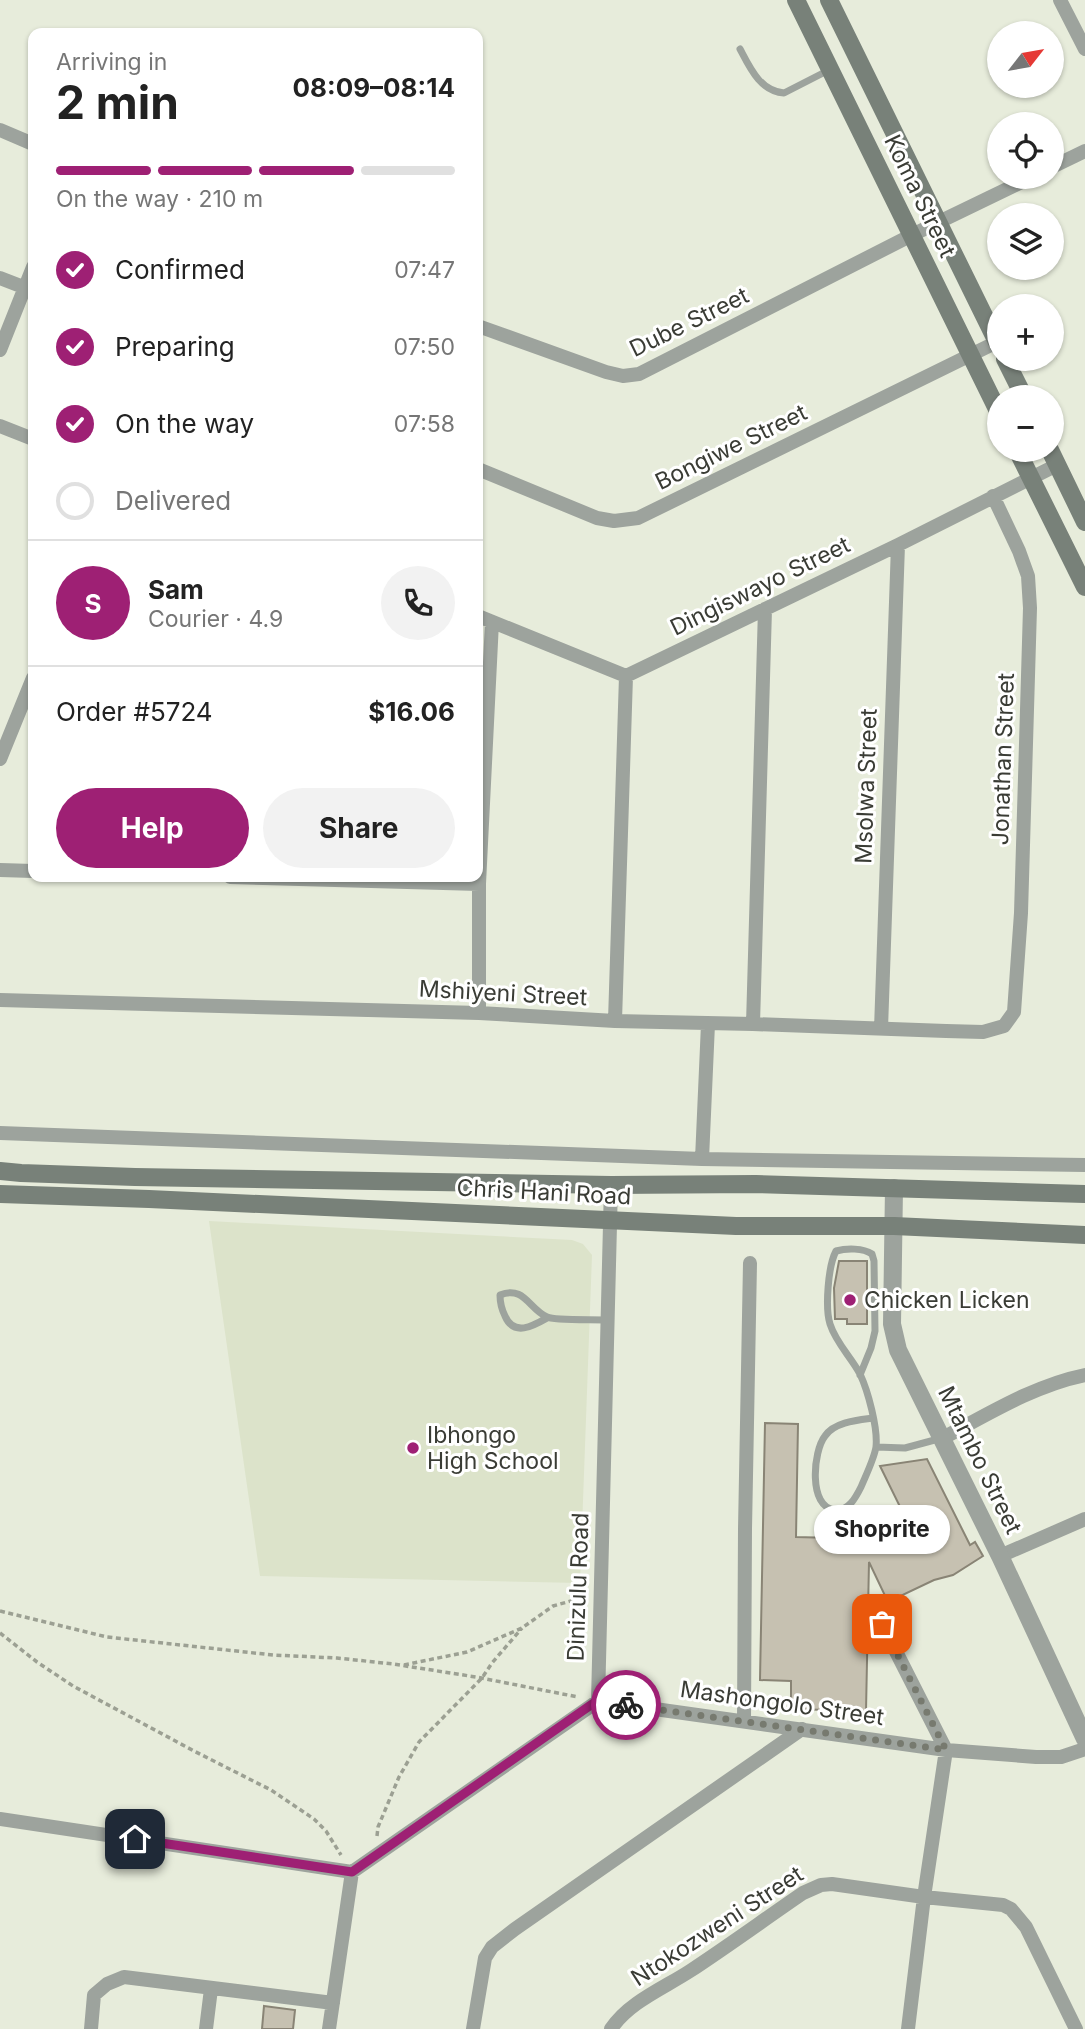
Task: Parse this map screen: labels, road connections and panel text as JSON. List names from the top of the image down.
{
  "streets": {
    "main road": ["Koma Street", "Chris Hani Road"],
    "street": [
      "Dube Street",
      "Bongiwe Street",
      "Dingiswayo Street",
      "Jonathan Street",
      "Msolwa Street",
      "Mshiyeni Street",
      "Mtambo Street",
      "Dinizulu Road",
      "Mashongolo Street",
      "Ntokozweni Street"
    ]
  },
  "crossings": [
    ["Koma Street", "Dube Street"],
    ["Koma Street", "Bongiwe Street"],
    ["Dingiswayo Street", "Jonathan Street"],
    ["Dingiswayo Street", "Msolwa Street"],
    ["Jonathan Street", "Mshiyeni Street"],
    ["Msolwa Street", "Mshiyeni Street"],
    ["Chris Hani Road", "Mtambo Street"],
    ["Chris Hani Road", "Dinizulu Road"],
    ["Dinizulu Road", "Mashongolo Street"]
  ],
  "places": ["Chicken Licken", "Ibhongo High School", "Shoprite"],
  "north": "top right",
  "page": {
    "map_buttons": ["+", "−"],
    "heading": ["2 min", "Arriving in", "08:09–08:14"],
    "panel": [
      "Sam",
      "Courier · 4.9",
      "Order #5724",
      "$16.06"
    ],
    "bar": "On the way · 210 m",
    "list": [
      ["Confirmed", "07:47"],
      ["Preparing", "07:50"],
      ["On the way", "07:58"],
      "Delivered"
    ],
    "round": "S",
    "buttons": ["Help", "Share"],
    "bubble": "Shoprite"
  }
}
